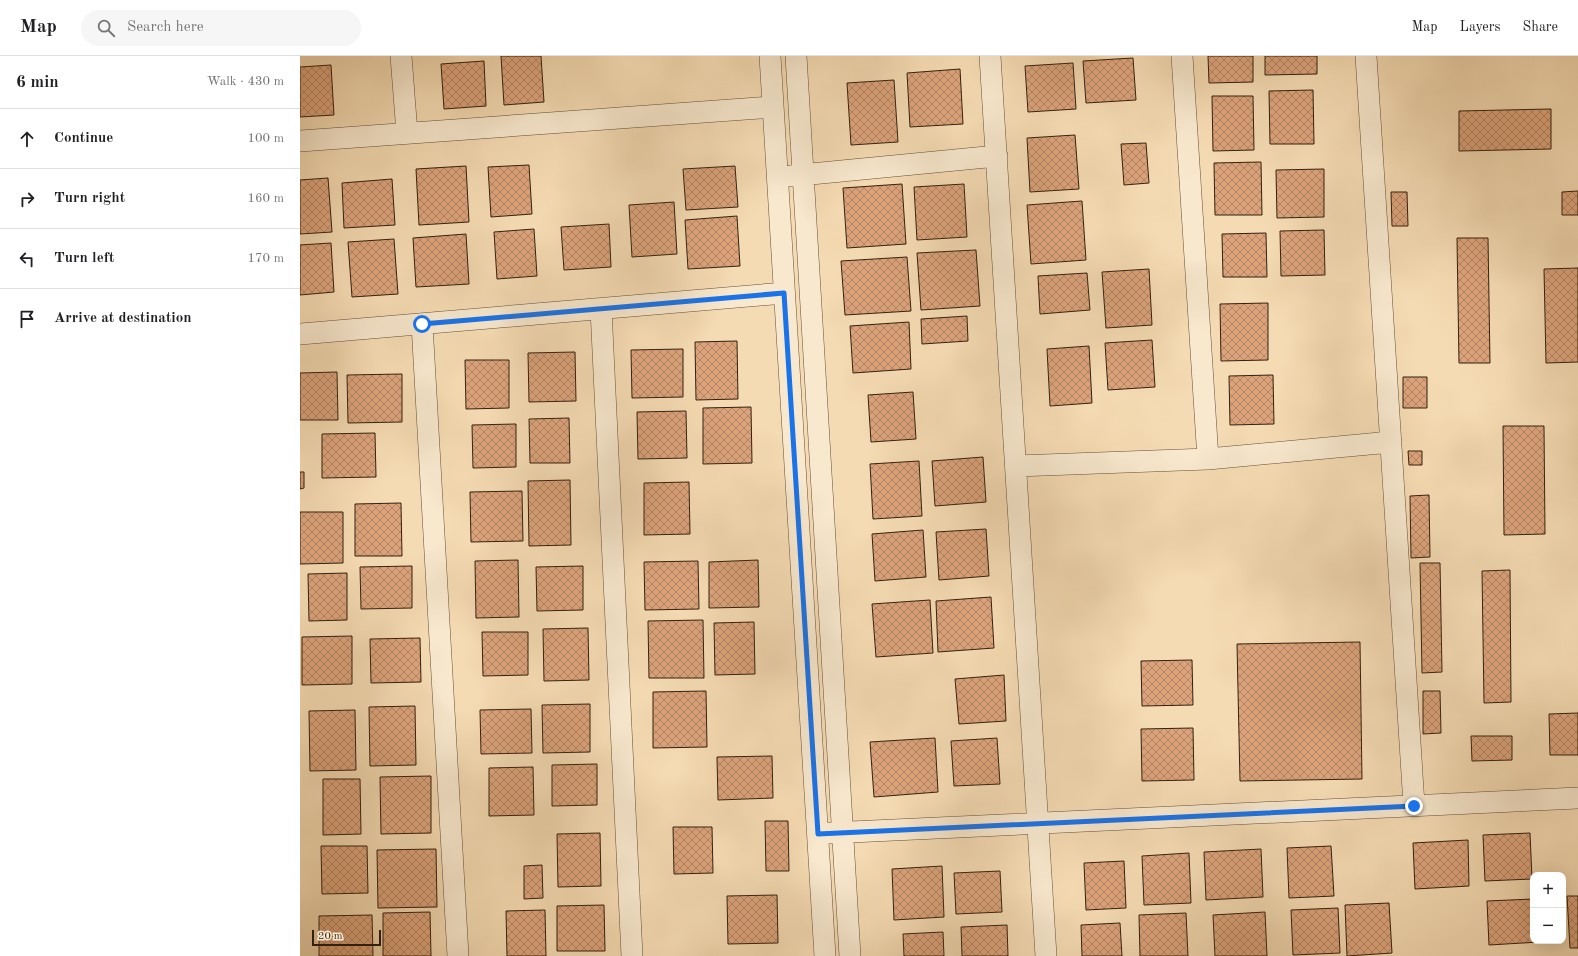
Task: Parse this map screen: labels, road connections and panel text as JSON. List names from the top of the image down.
{
  "scale_bar": "20 m",
  "page": {
    "header": "Map",
    "search": "Search here",
    "nav": ["Map", "Layers", "Share"],
    "heading": ["6 min", "Walk · 430 m"],
    "list": [
      ["Continue", "100 m"],
      ["Turn right", "160 m"],
      ["Turn left", "170 m"],
      "Arrive at destination"
    ],
    "map_buttons": ["+", "−"],
    "scale": "20 m"
  }
}
